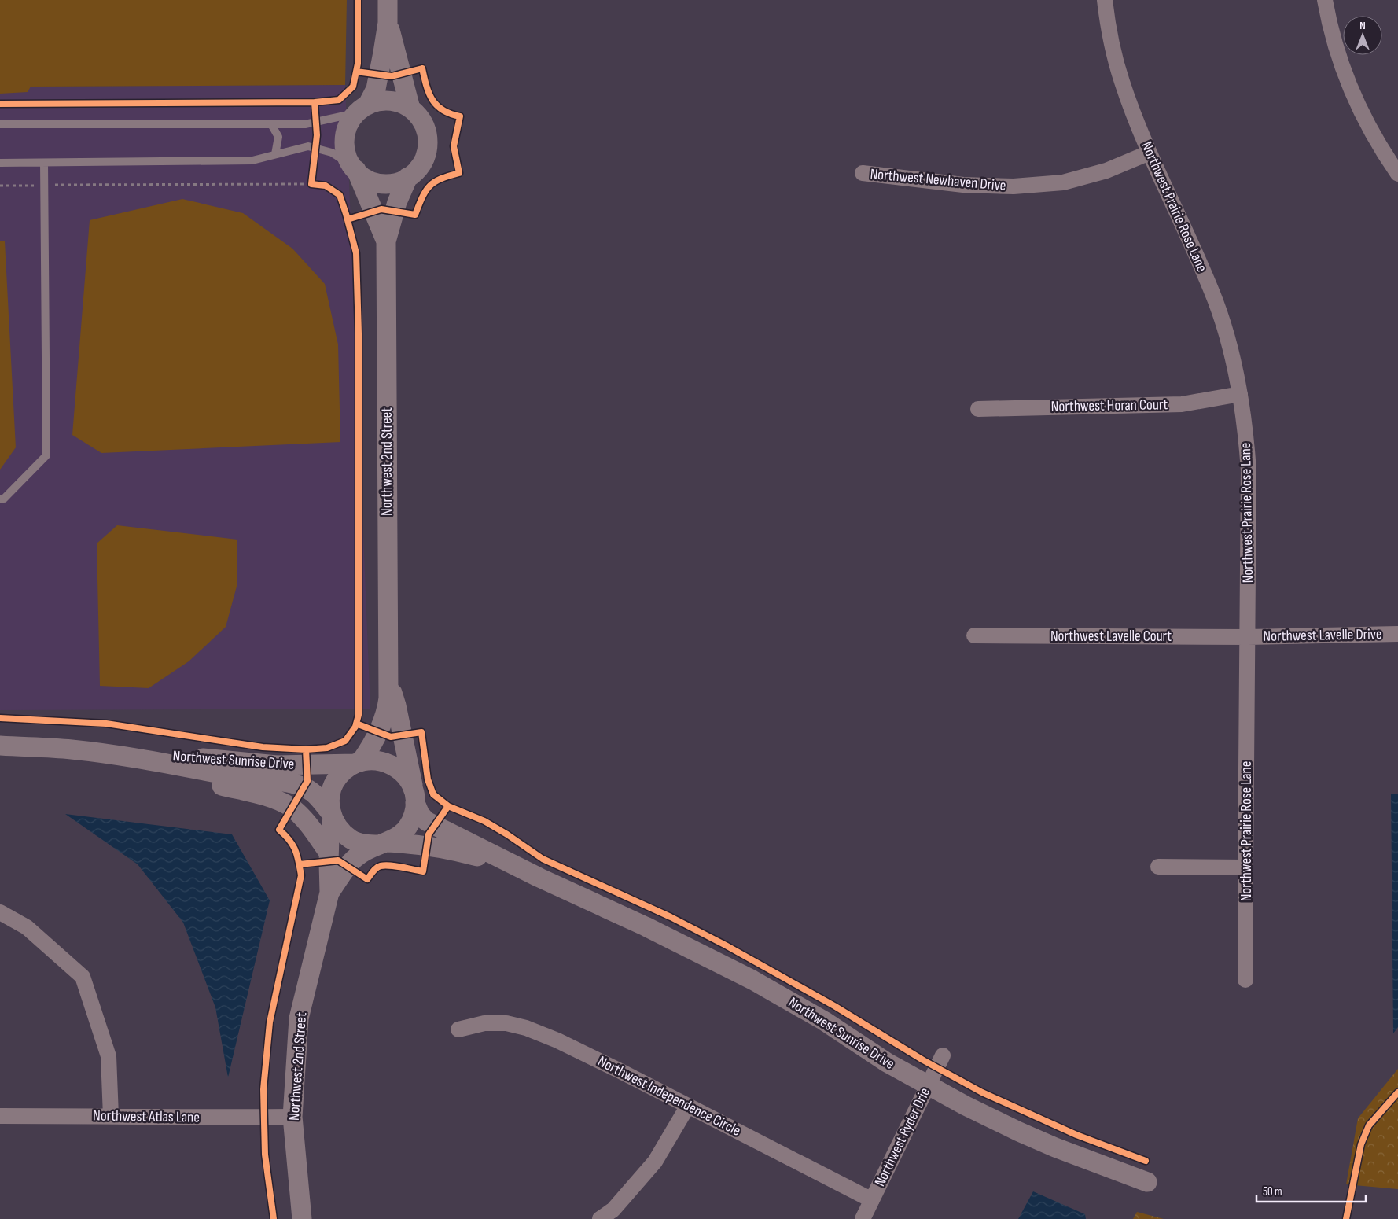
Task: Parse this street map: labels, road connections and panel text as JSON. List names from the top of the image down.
{
  "streets": {
    "street": [
      "Northwest Newhaven Drive",
      "Northwest Prairie Rose Lane",
      "Northwest Horan Court",
      "Northwest 2nd Street",
      "Northwest Lavelle Drive",
      "Northwest Lavelle Court",
      "Northwest Sunrise Drive",
      "Northwest Independence Circle",
      "Northwest Atlas Lane",
      "Northwest Ryder Drie"
    ]
  },
  "crossings": [
    ["Northwest Newhaven Drive", "Northwest Prairie Rose Lane"],
    ["Northwest Prairie Rose Lane", "Northwest Horan Court"],
    ["Northwest Prairie Rose Lane", "Northwest Lavelle Drive"],
    ["Northwest Prairie Rose Lane", "Northwest Lavelle Court"],
    ["Northwest 2nd Street", "Northwest Sunrise Drive"],
    ["Northwest 2nd Street", "Northwest Atlas Lane"],
    ["Northwest Lavelle Drive", "Northwest Lavelle Court"],
    ["Northwest Sunrise Drive", "Northwest Ryder Drie"],
    ["Northwest Independence Circle", "Northwest Ryder Drie"]
  ],
  "scale_bar": "50 m",
  "north": "top"
}
